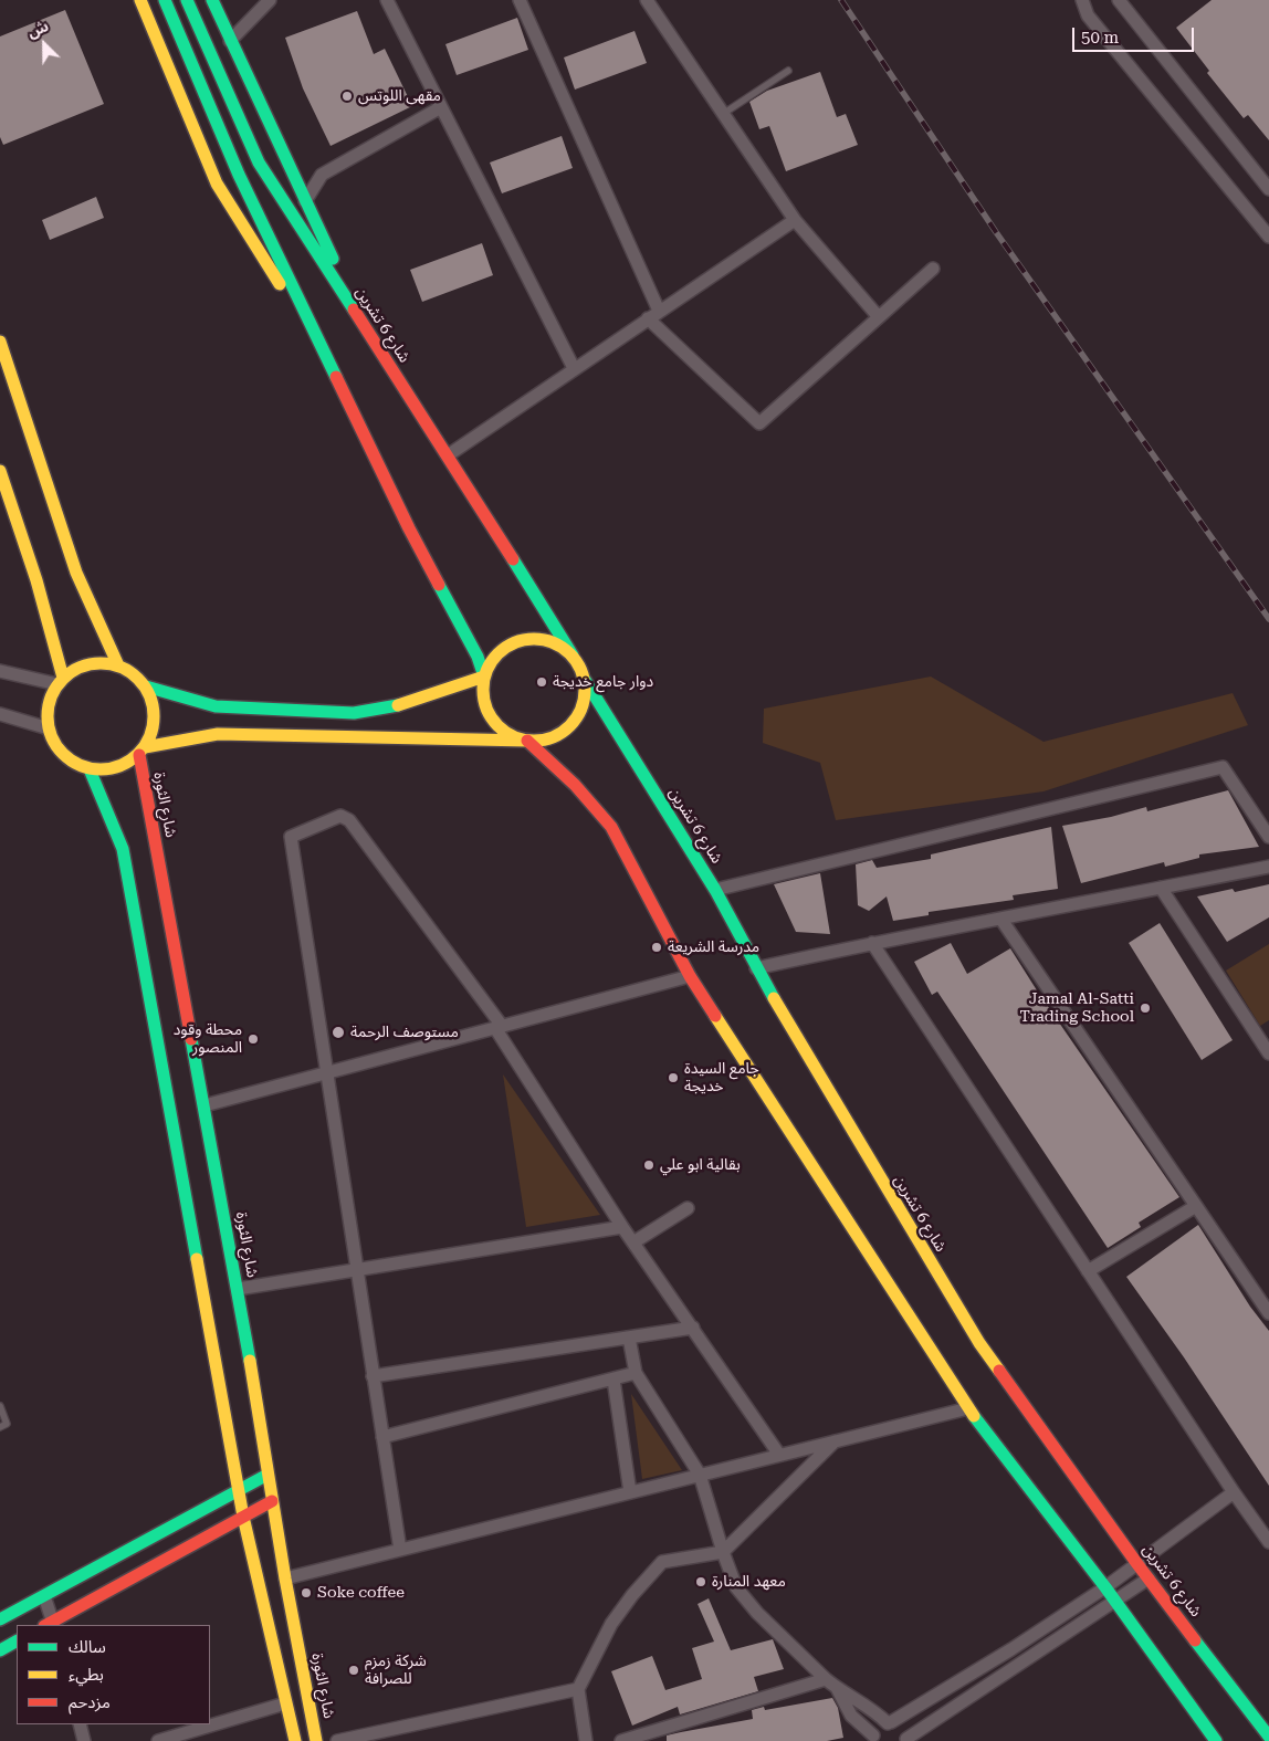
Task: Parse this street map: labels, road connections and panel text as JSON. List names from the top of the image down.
{
  "streets": {
    "main road": ["شارع 6 تشرين", "شارع الثورة"]
  },
  "places": [
    "مقهى اللوتس",
    "دوار جامع خديجة",
    "مدرسة الشريعة",
    "Jamal Al-Satti Trading School",
    "مستوصف الرحمة",
    "محطة وقود المنصور",
    "جامع السيدة خديجة",
    "بقالية ابو علي",
    "معهد المنارة",
    "Soke coffee",
    "شركة زمزم للصرافة"
  ],
  "legend": ["سالك", "بطيء", "مزدحم"],
  "scale_bar": "50 m",
  "north": "top left"
}
